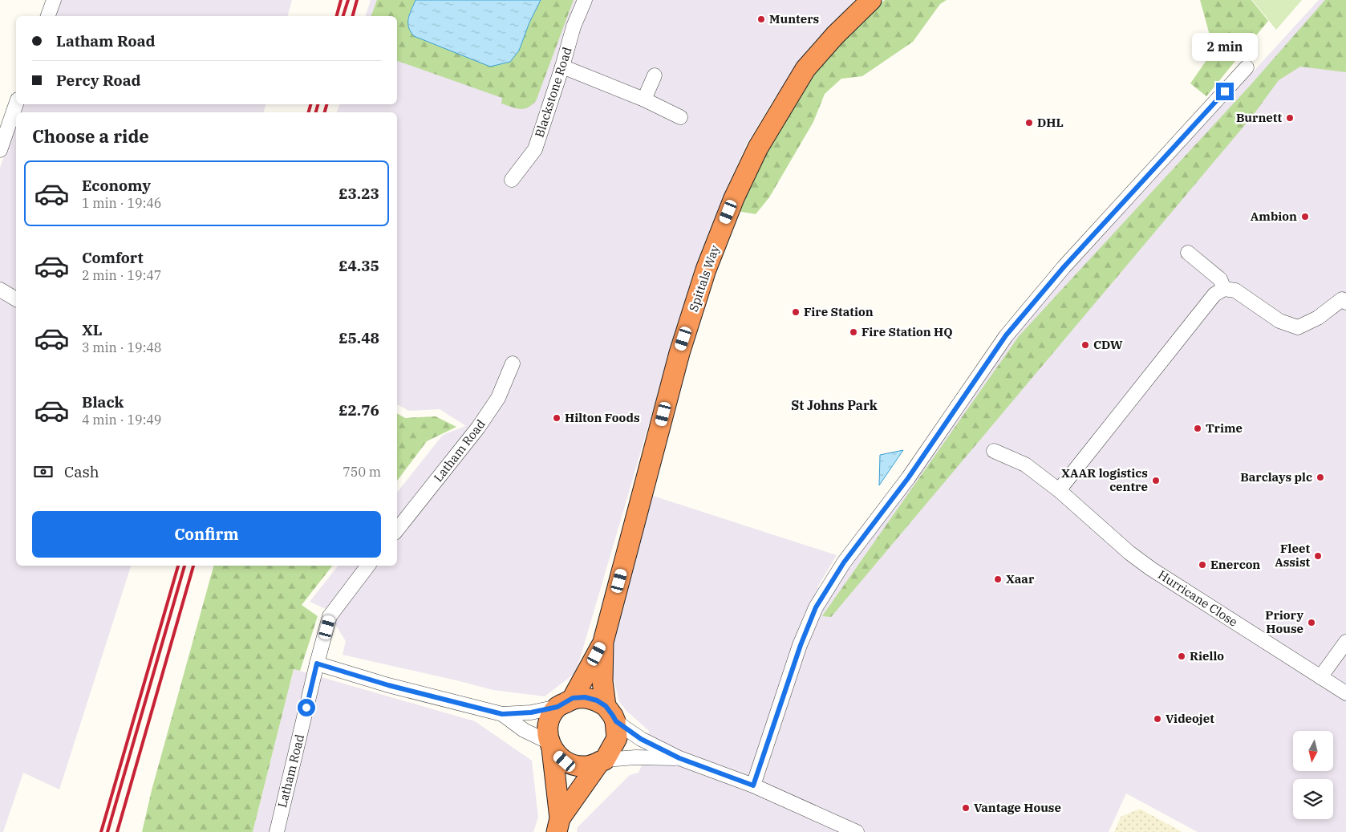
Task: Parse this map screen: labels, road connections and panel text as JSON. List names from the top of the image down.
{
  "streets": {
    "highway": ["Spittals Way"],
    "street": ["Blackstone Road", "Latham Road", "Hurricane Close"]
  },
  "districts": ["St Johns Park"],
  "places": [
    "Munters",
    "Burnett",
    "DHL",
    "Ambion",
    "Fire Station",
    "Fire Station HQ",
    "CDW",
    "Hilton Foods",
    "Trime",
    "Barclays plc",
    "XAAR logistics centre",
    "Fleet Assist",
    "Enercon",
    "Xaar",
    "Priory House",
    "Riello",
    "Videojet",
    "Vantage House"
  ],
  "north": "bottom",
  "page": {
    "banner": ["Latham Road", "Percy Road"],
    "bubble": "2 min",
    "heading": "Choose a ride",
    "list": [
      {
        "name": "Economy",
        "note": "1 min · 19:46",
        "value": "£3.23"
      },
      {
        "name": "Comfort",
        "note": "2 min · 19:47",
        "value": "£4.35"
      },
      {
        "name": "XL",
        "note": "3 min · 19:48",
        "value": "£5.48"
      },
      {
        "name": "Black",
        "note": "4 min · 19:49",
        "value": "£2.76"
      }
    ],
    "pay": ["Cash", "750 m"],
    "buttons": "Confirm"
  }
}
